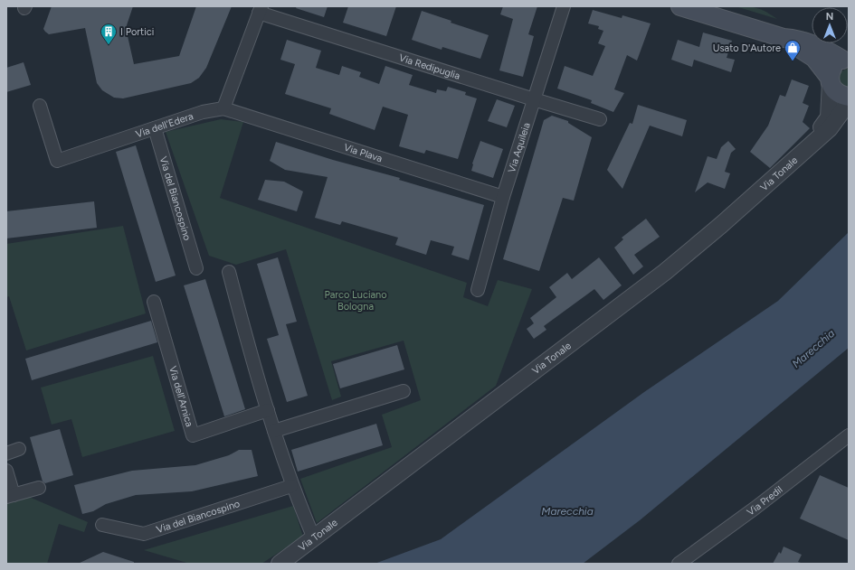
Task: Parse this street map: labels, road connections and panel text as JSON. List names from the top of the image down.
{
  "streets": {
    "street": [
      "Via Redipuglia",
      "Via dell'Edera",
      "Via Aquileia",
      "Via Plava",
      "Via Tonale",
      "Via del Biancospino",
      "Via dell'Arnica",
      "Via Predil"
    ]
  },
  "crossings": [
    ["Via Redipuglia", "Via Aquileia"],
    ["Via dell'Edera", "Via Plava"],
    ["Via dell'Edera", "Via del Biancospino"],
    ["Via Aquileia", "Via Plava"]
  ],
  "water": ["Marecchia"],
  "parks": ["Parco Luciano Bologna"],
  "places": {
    "building": ["I Portici"],
    "shop": ["Usato D'Autore"]
  },
  "north": "top"
}
